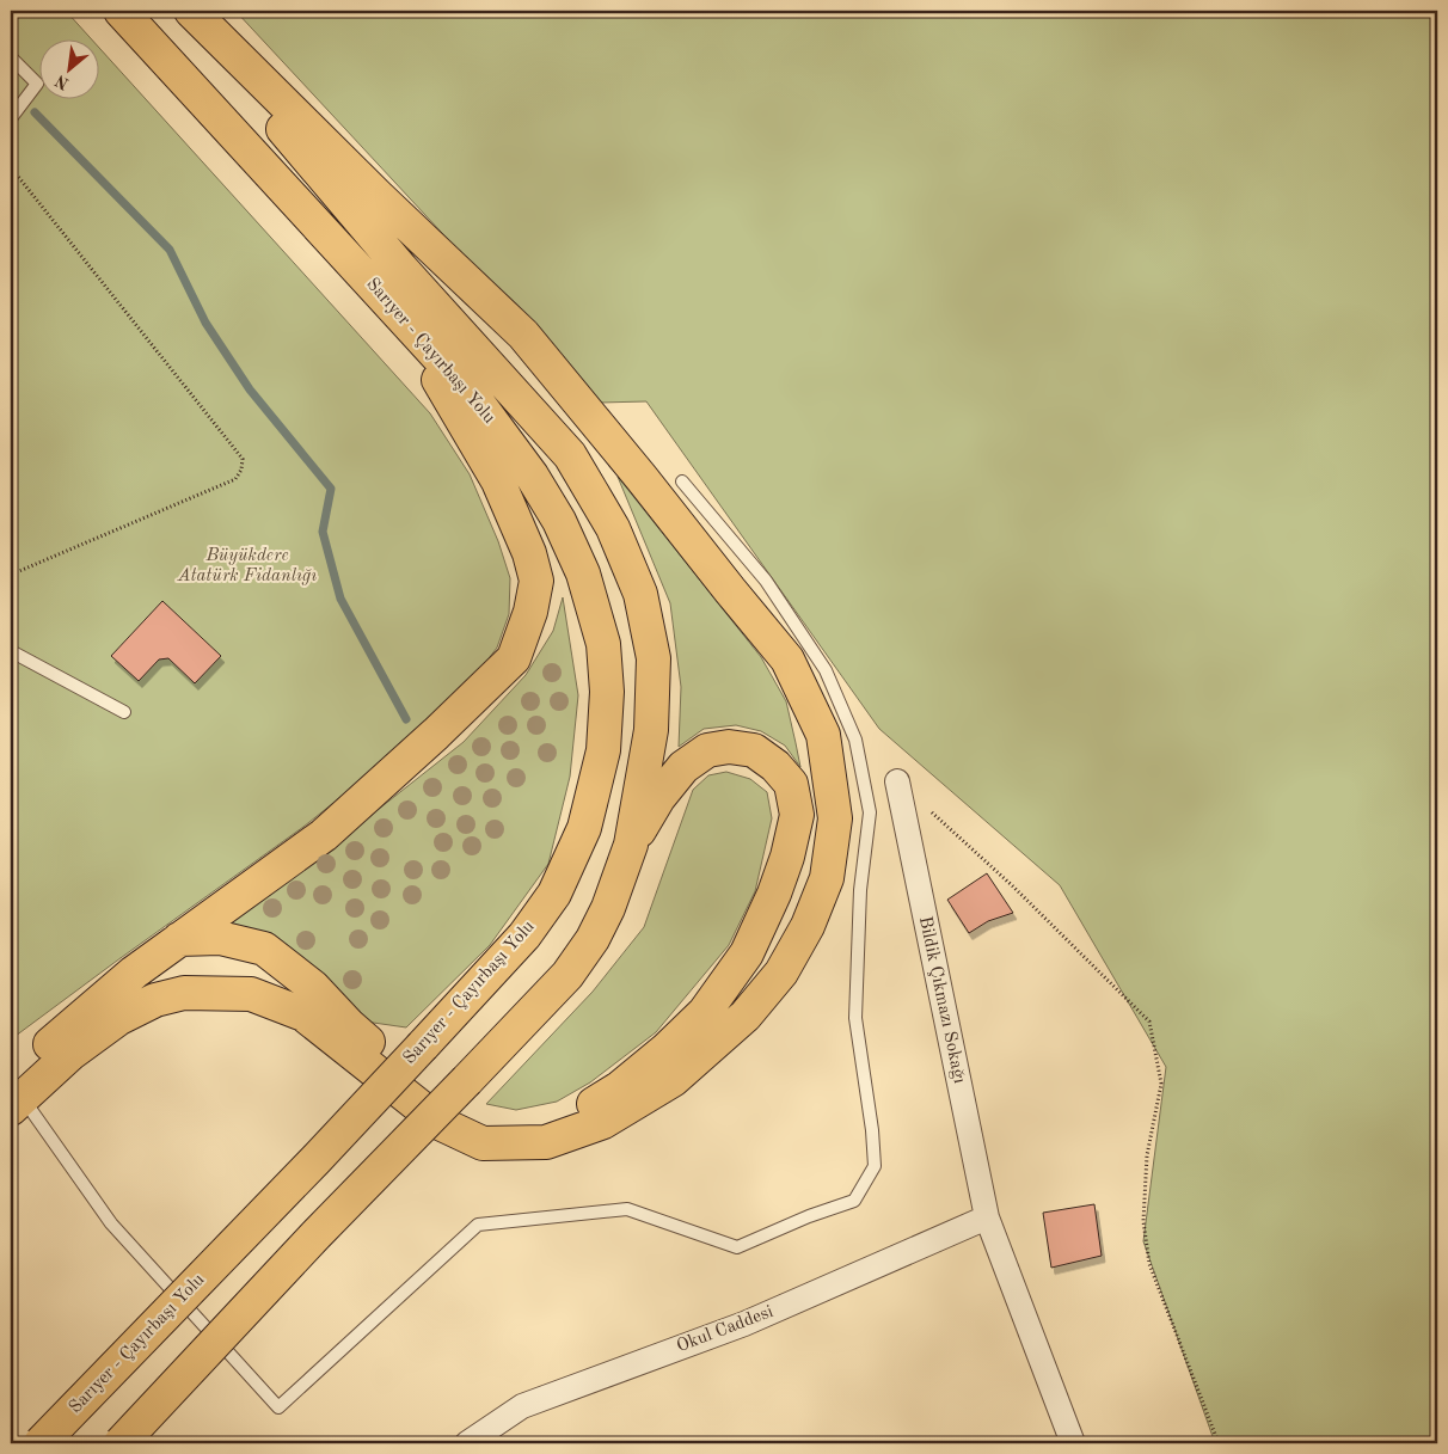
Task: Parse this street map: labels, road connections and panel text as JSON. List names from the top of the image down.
{
  "streets": {
    "main road": ["Sarıyer - Çayırbaşı Yolu"],
    "street": ["Bildik Çıkmazı Sokağı", "Okul Caddesi"]
  },
  "crossings": [
    ["Bildik Çıkmazı Sokağı", "Okul Caddesi"]
  ],
  "parks": ["Büyükdere Atatürk Fidanlığı"],
  "north": "bottom left"
}
